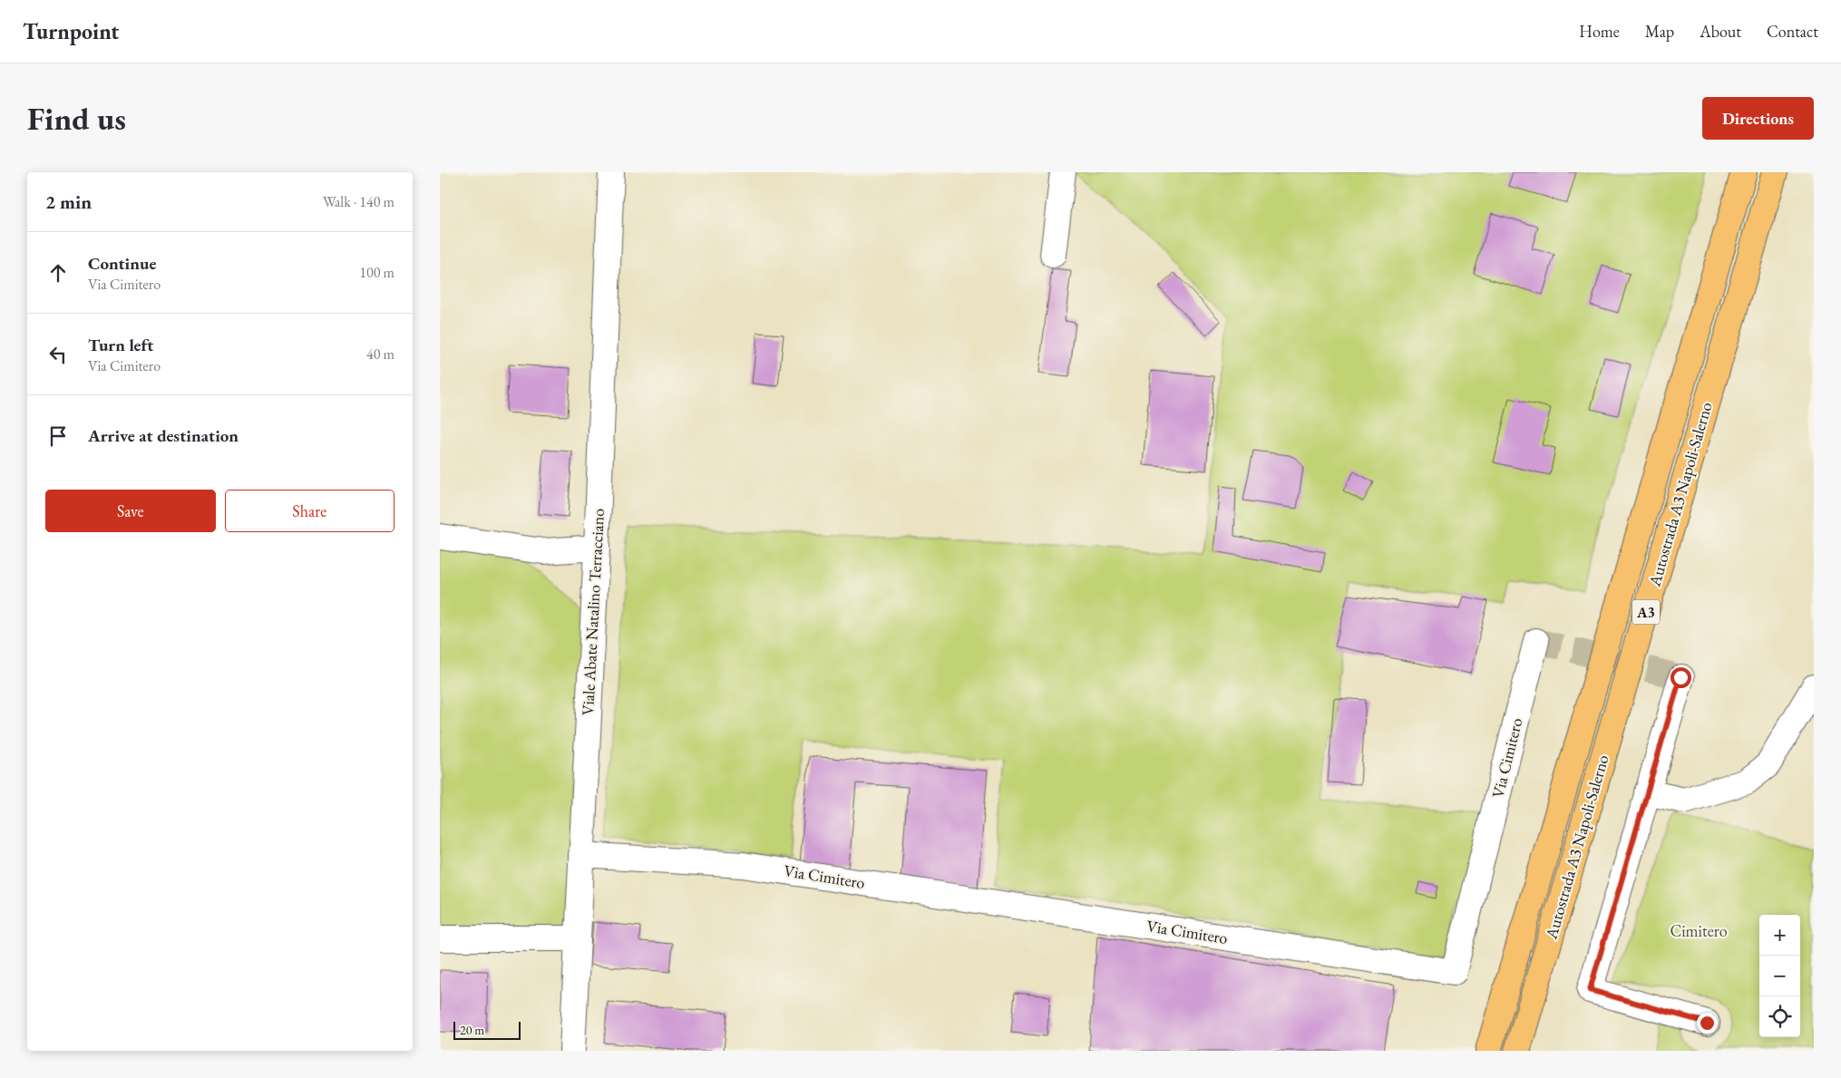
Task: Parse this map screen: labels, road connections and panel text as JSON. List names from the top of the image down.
{
  "streets": {
    "highway": ["Autostrada A3 Napoli-Salerno", "A3"],
    "street": ["Viale Abate Natalino Terracciano", "Via Cimitero"]
  },
  "crossings": [
    ["Viale Abate Natalino Terracciano", "Via Cimitero"]
  ],
  "parks": ["Cimitero"],
  "scale_bar": "20 m",
  "page": {
    "header": "Turnpoint",
    "nav": [
      "Home",
      "Map",
      "About",
      "Contact"
    ],
    "buttons": [
      "Directions",
      ["Save", "Share"]
    ],
    "title": "Find us",
    "heading": ["2 min", "Walk · 140 m"],
    "list": [
      ["Continue", "Via Cimitero", "100 m"],
      ["Turn left", "Via Cimitero", "40 m"],
      "Arrive at destination"
    ],
    "map_buttons": ["+", "−"],
    "scale": "20 m"
  }
}
